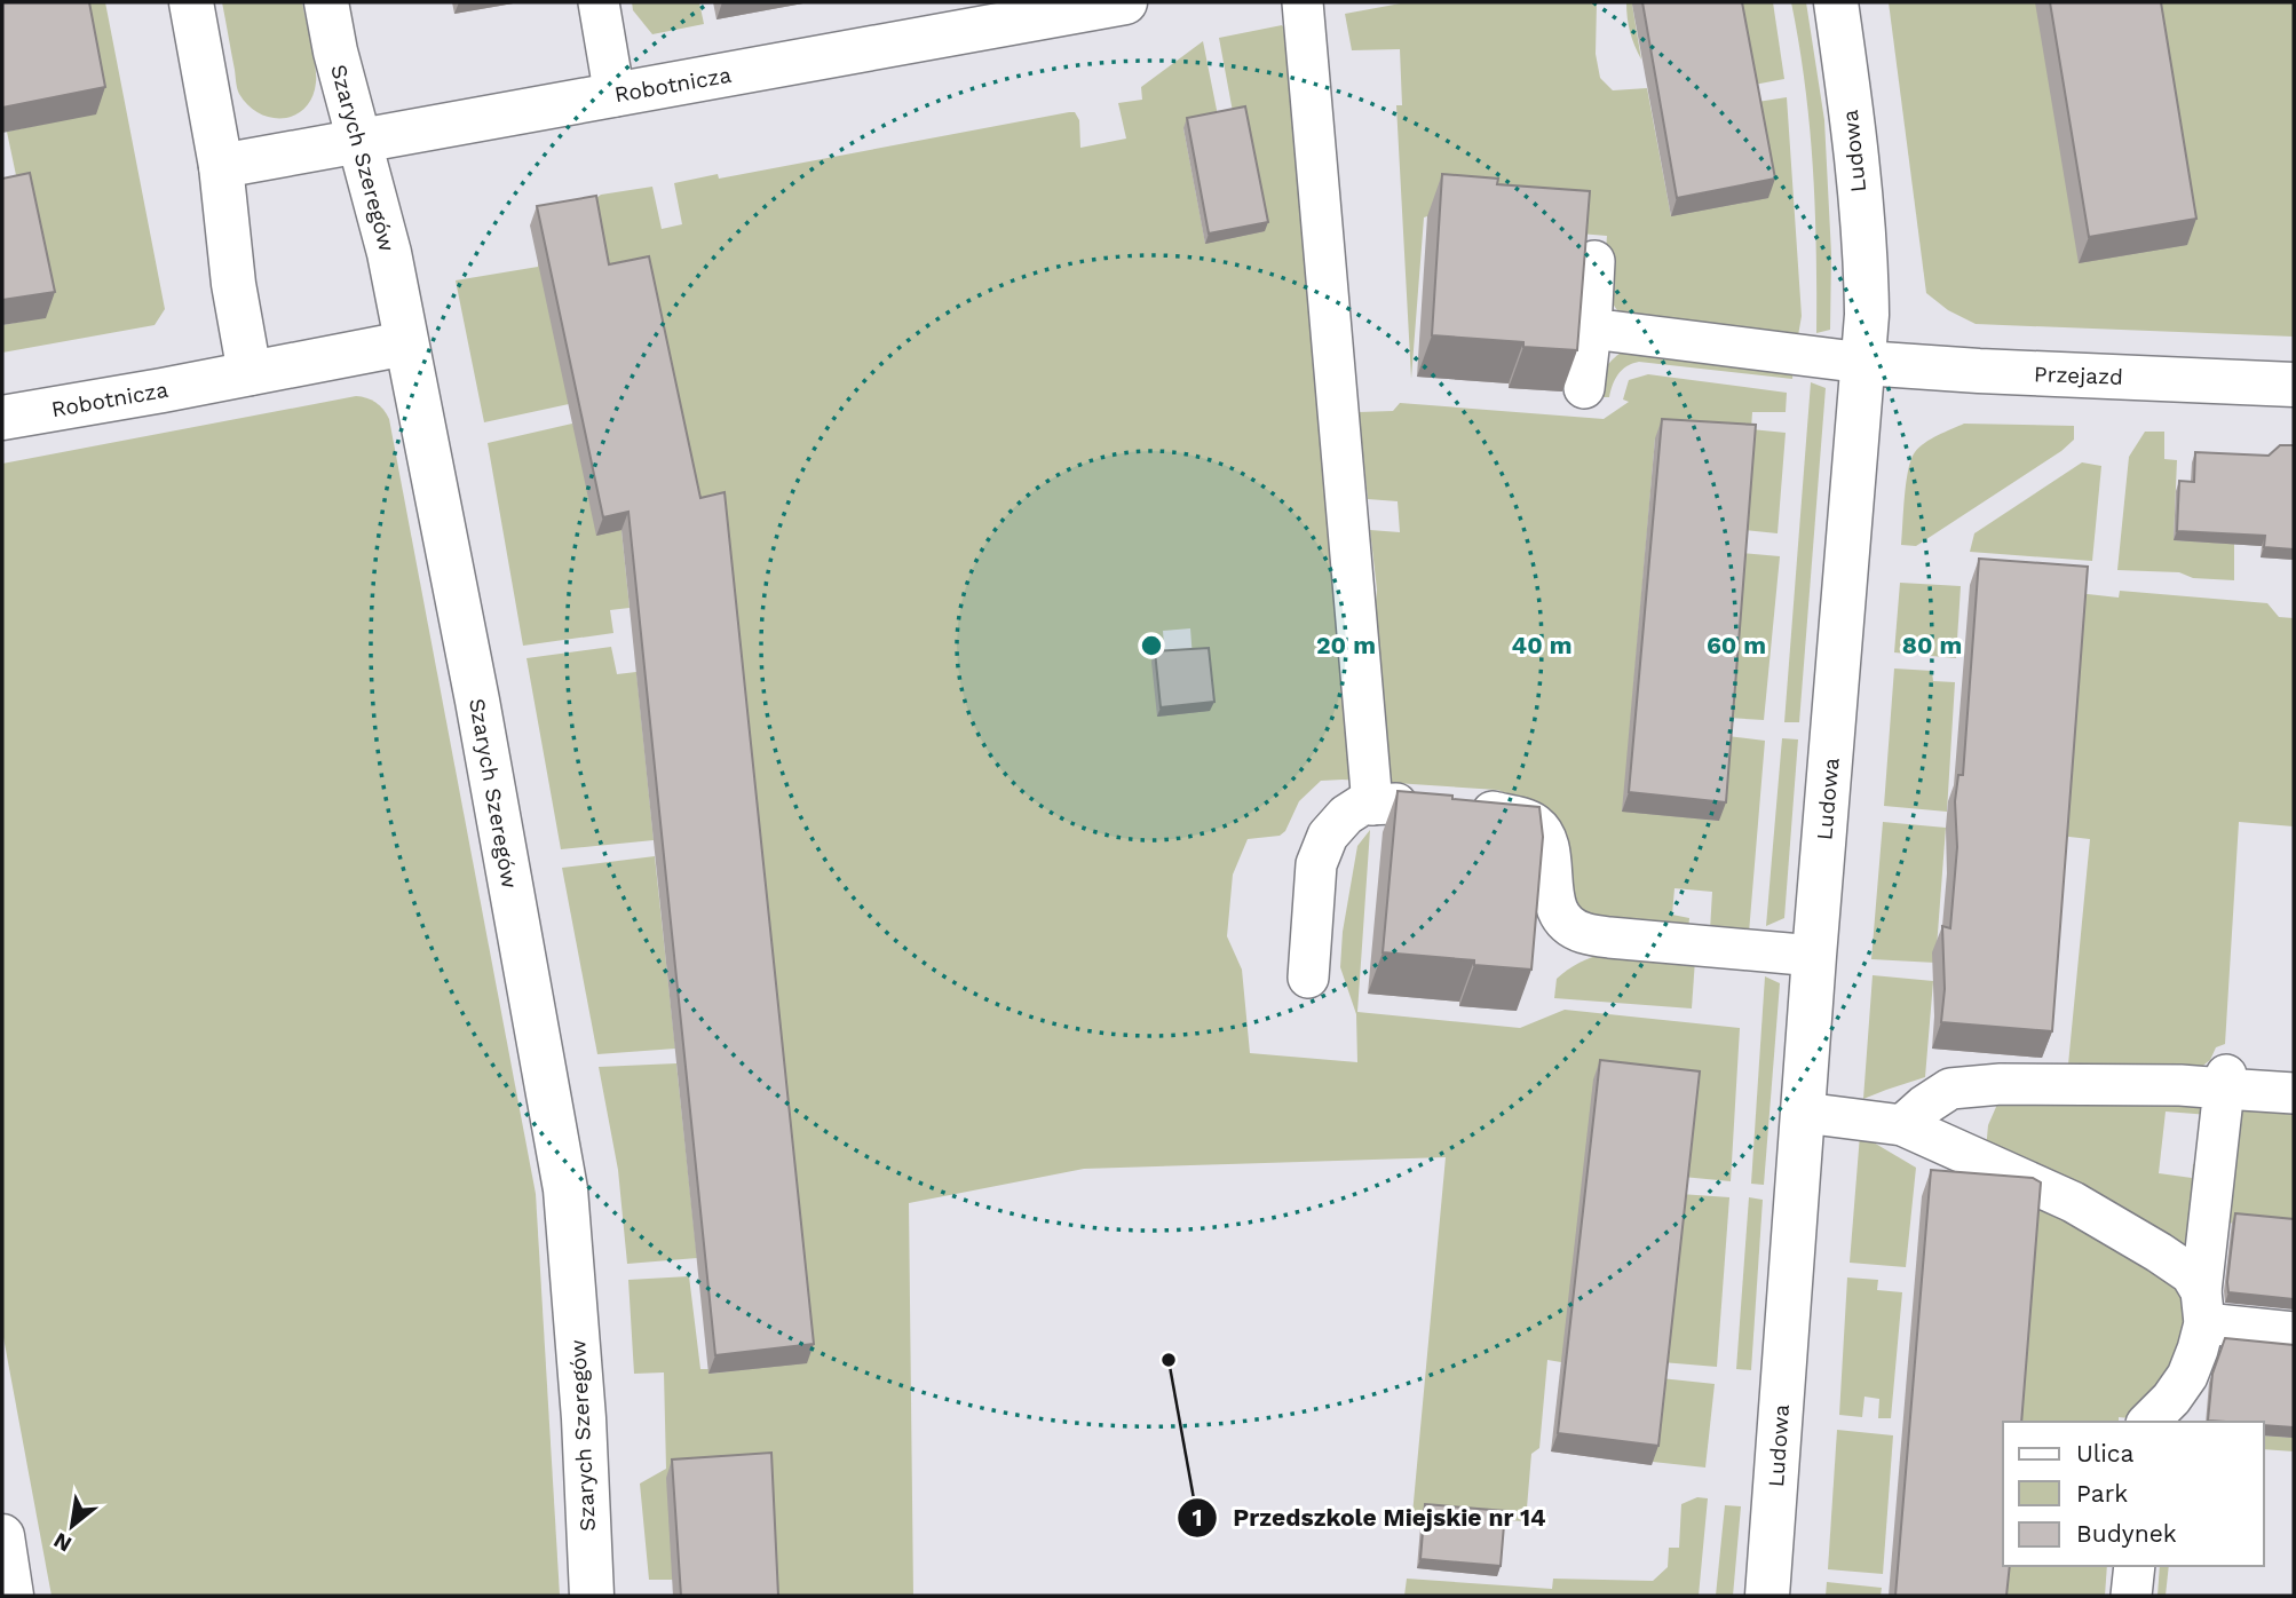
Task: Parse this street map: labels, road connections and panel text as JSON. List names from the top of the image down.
{
  "streets": {
    "street": [
      "Robotnicza",
      "Ludowa",
      "Szarych Szeregów",
      "Przejazd"
    ]
  },
  "crossings": [
    ["Robotnicza", "Szarych Szeregów"],
    ["Ludowa", "Przejazd"]
  ],
  "places": ["Przedszkole Miejskie nr 14"],
  "legend": ["Ulica", "Park", "Budynek"],
  "north": "bottom left",
  "rings": [
    "20 m",
    "40 m",
    "60 m",
    "80 m"
  ]
}
